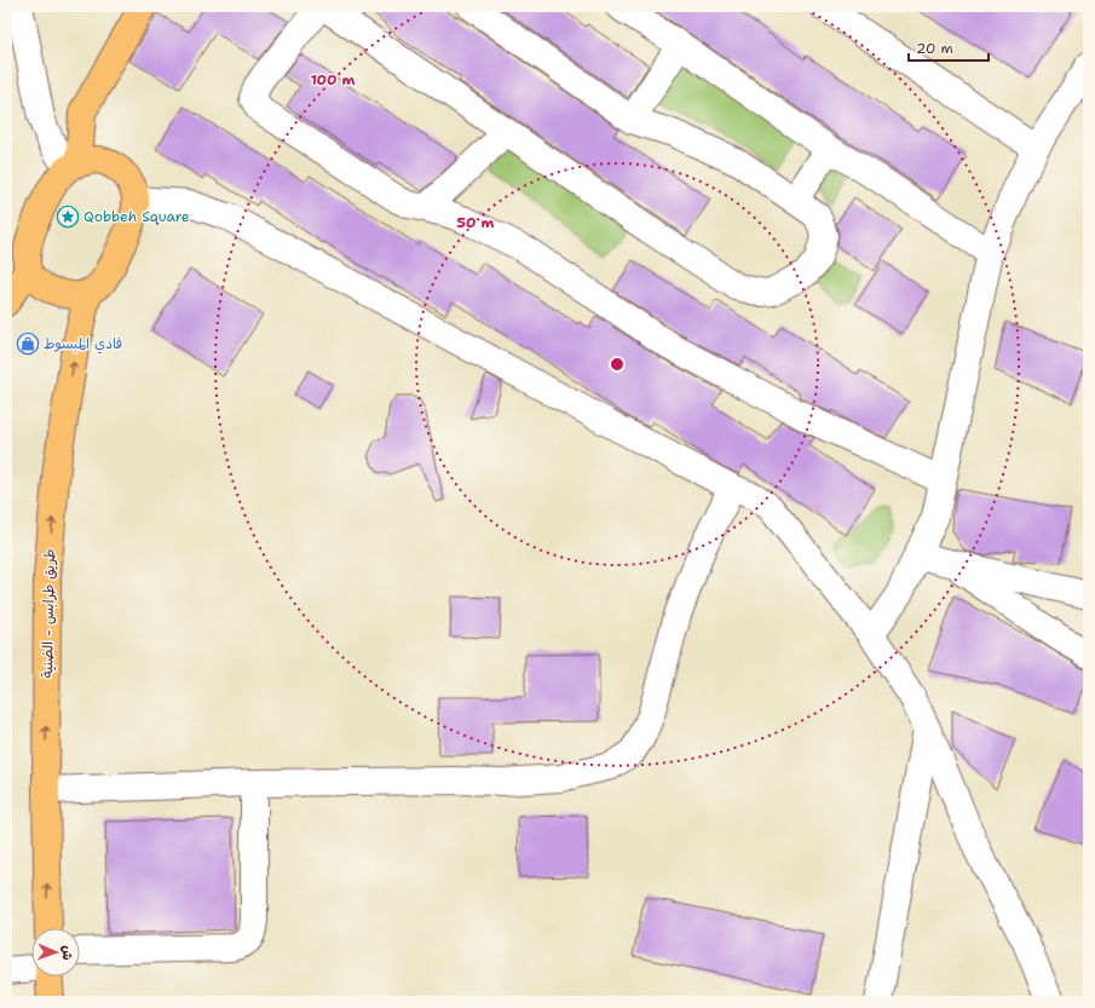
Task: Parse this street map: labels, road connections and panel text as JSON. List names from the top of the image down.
{
  "streets": {
    "main road": ["طريق طرابس - الضنية"]
  },
  "one_way": ["طريق طرابس - الضنية"],
  "places": {
    "place": ["Qobbeh Square"],
    "shop": ["فادي المبسوط"]
  },
  "scale_bar": "20 m",
  "north": "right",
  "rings": ["100 m", "50 m"]
}
